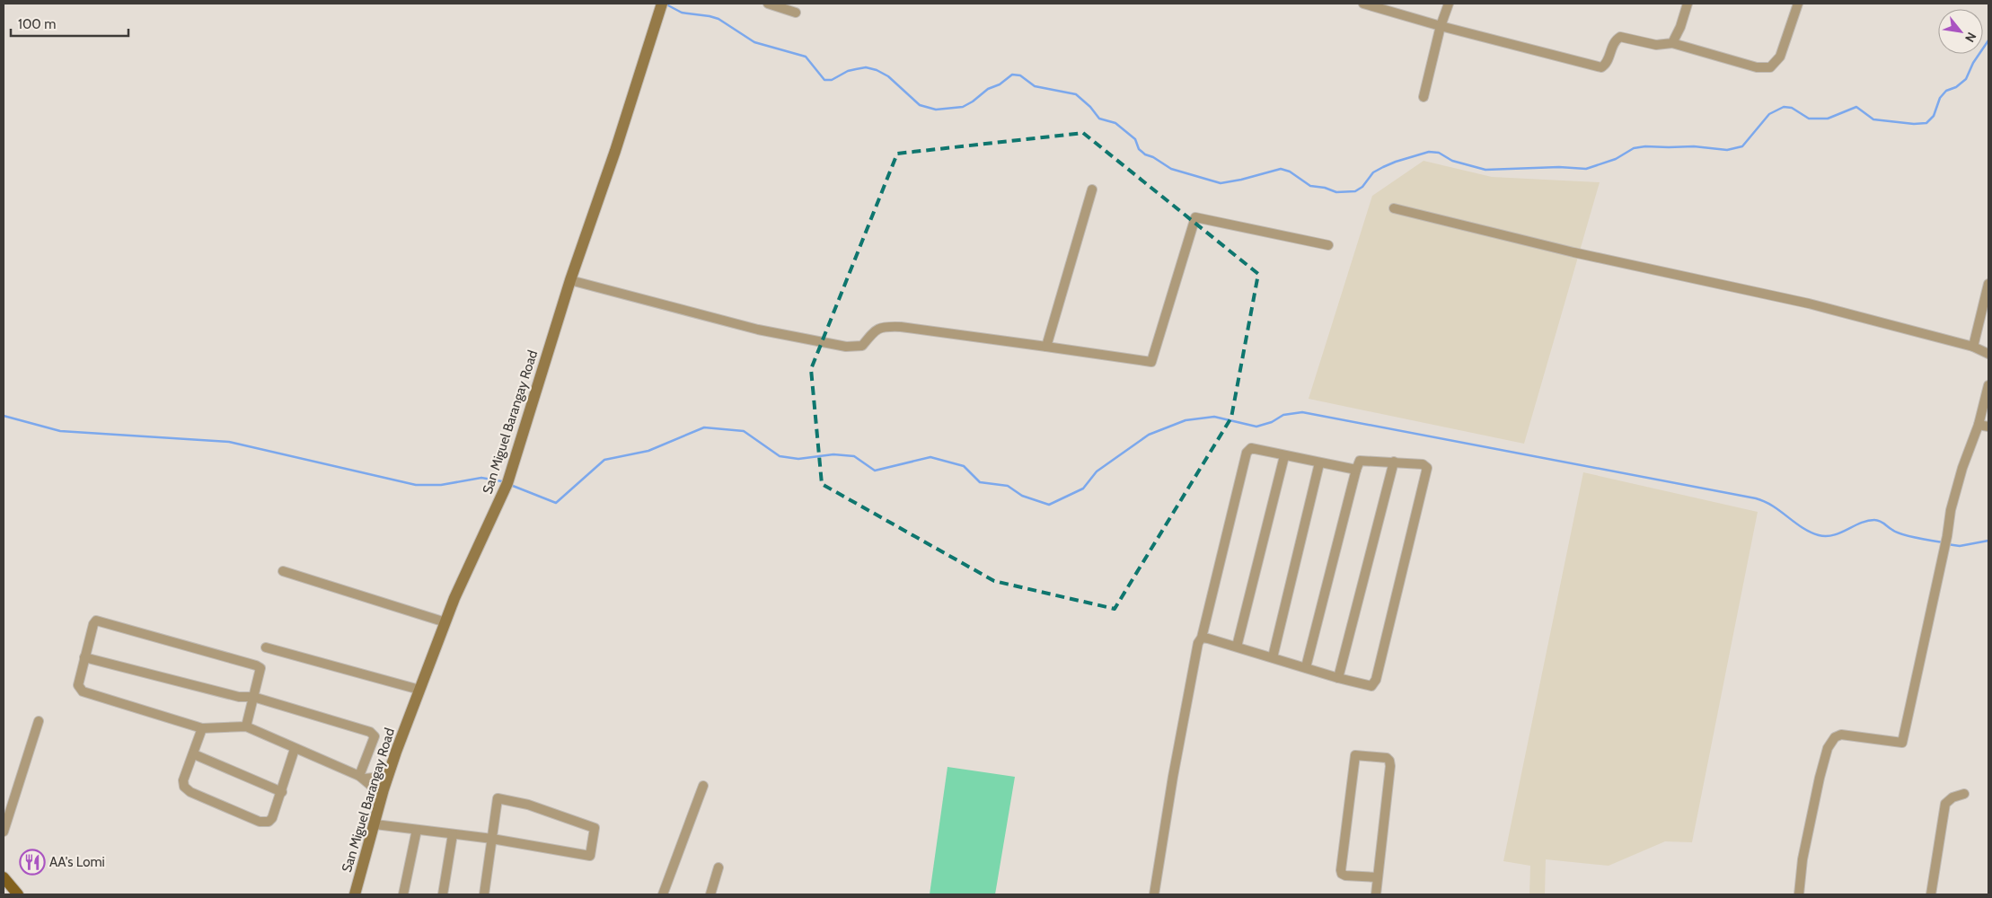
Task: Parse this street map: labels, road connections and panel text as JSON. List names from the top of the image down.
{
  "streets": {
    "street": ["San Miguel Barangay Road"]
  },
  "places": {
    "restaurant": ["AA's Lomi"]
  },
  "scale_bar": "100 m",
  "north": "bottom right"
}
